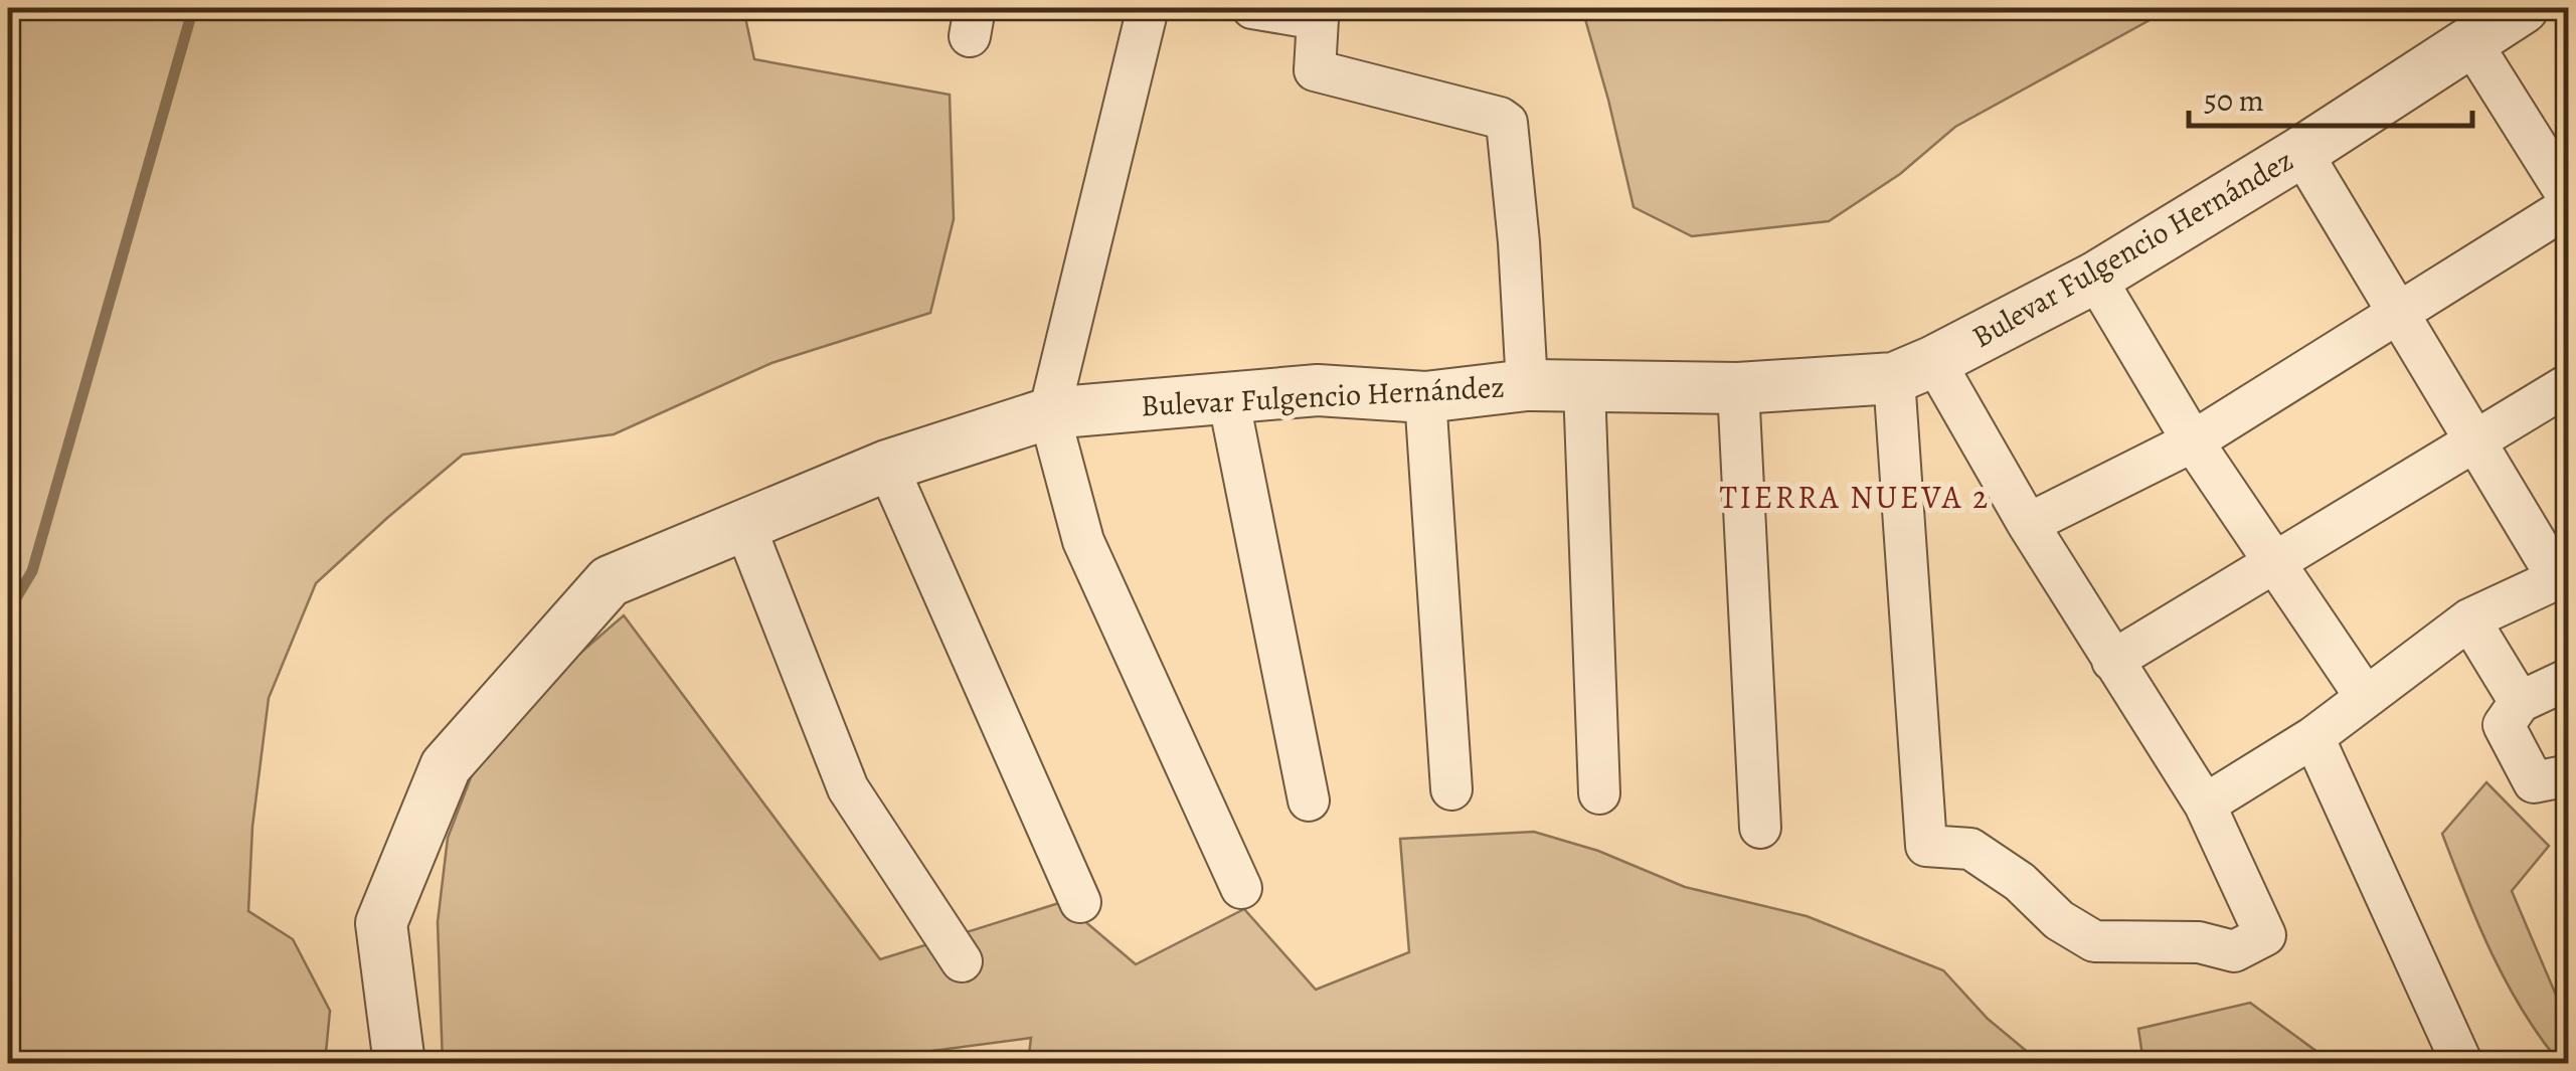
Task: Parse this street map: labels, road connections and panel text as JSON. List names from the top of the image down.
{
  "streets": {
    "street": ["Bulevar Fulgencio Hernández"]
  },
  "districts": ["TIERRA NUEVA 2"],
  "scale_bar": "50 m"
}
